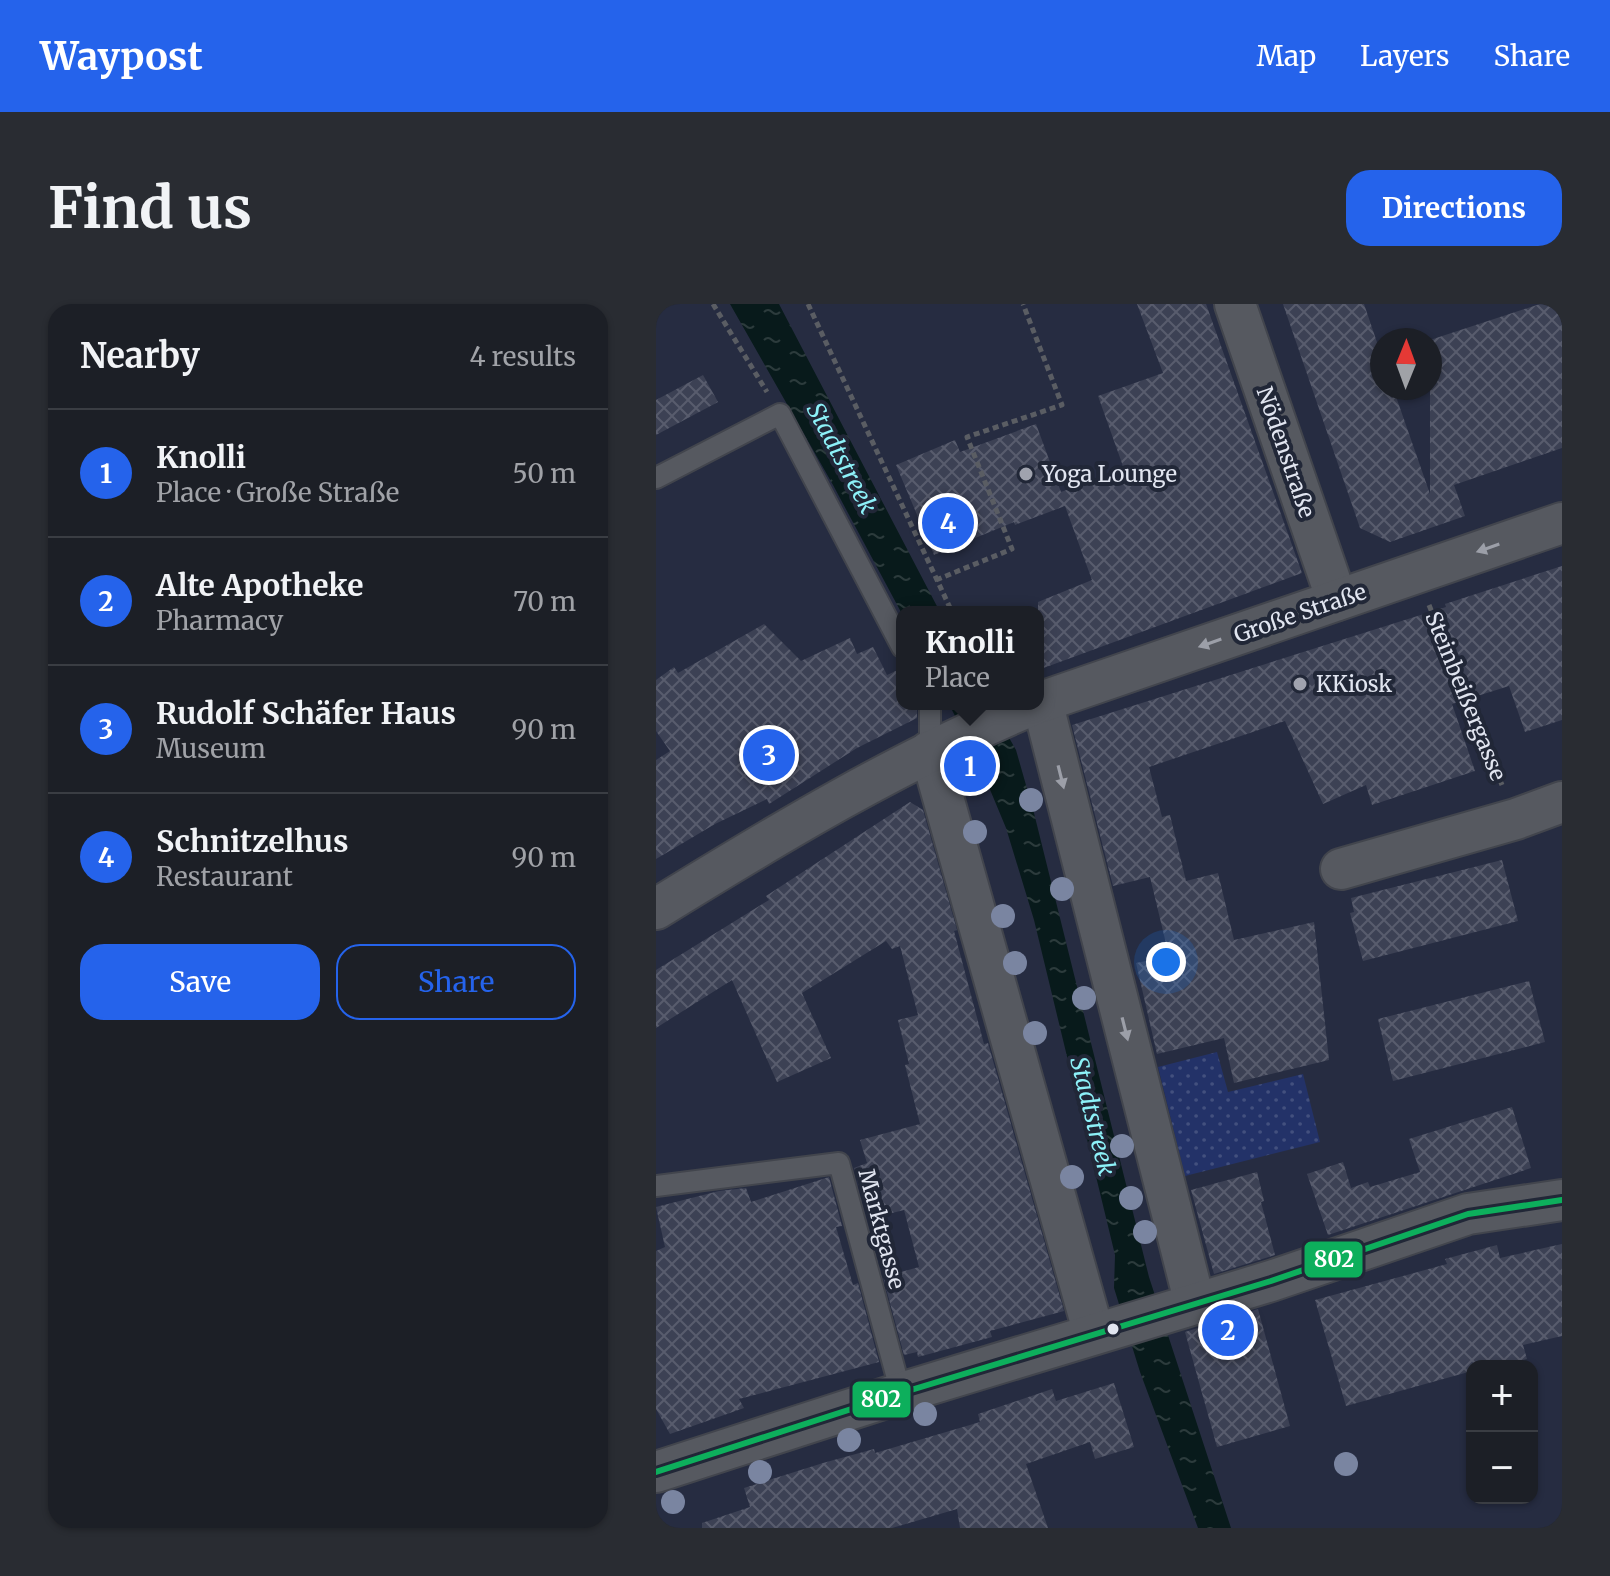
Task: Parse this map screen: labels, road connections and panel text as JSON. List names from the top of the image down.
{
  "streets": {
    "street": ["Nödenstraße", "Große Straße"],
    "lane": ["Marktgasse"],
    "path": ["Steinbeißergasse"]
  },
  "crossings": [
    ["Nödenstraße", "Große Straße"],
    ["Große Straße", "Steinbeißergasse"]
  ],
  "water": ["Stadtstreek"],
  "places": ["Yoga Lounge", "KKiosk"],
  "lines": ["transit line 802"],
  "north": "top",
  "page": {
    "header": "Waypost",
    "nav": ["Map", "Layers", "Share"],
    "buttons": [
      "Directions",
      ["Save", "Share"]
    ],
    "title": "Find us",
    "heading": ["Nearby", "4 results"],
    "list": [
      {
        "mark": "1",
        "name": "Knolli",
        "note": "Place · Große Straße",
        "value": "50 m"
      },
      {
        "mark": "2",
        "name": "Alte Apotheke",
        "note": "Pharmacy",
        "value": "70 m"
      },
      {
        "mark": "3",
        "name": "Rudolf Schäfer Haus",
        "note": "Museum",
        "value": "90 m"
      },
      {
        "mark": "4",
        "name": "Schnitzelhus",
        "note": "Restaurant",
        "value": "90 m"
      }
    ],
    "pins": [
      "4",
      "3",
      "1",
      "2"
    ],
    "popup": ["Knolli", "Place"],
    "map_buttons": ["+", "−"]
  }
}
